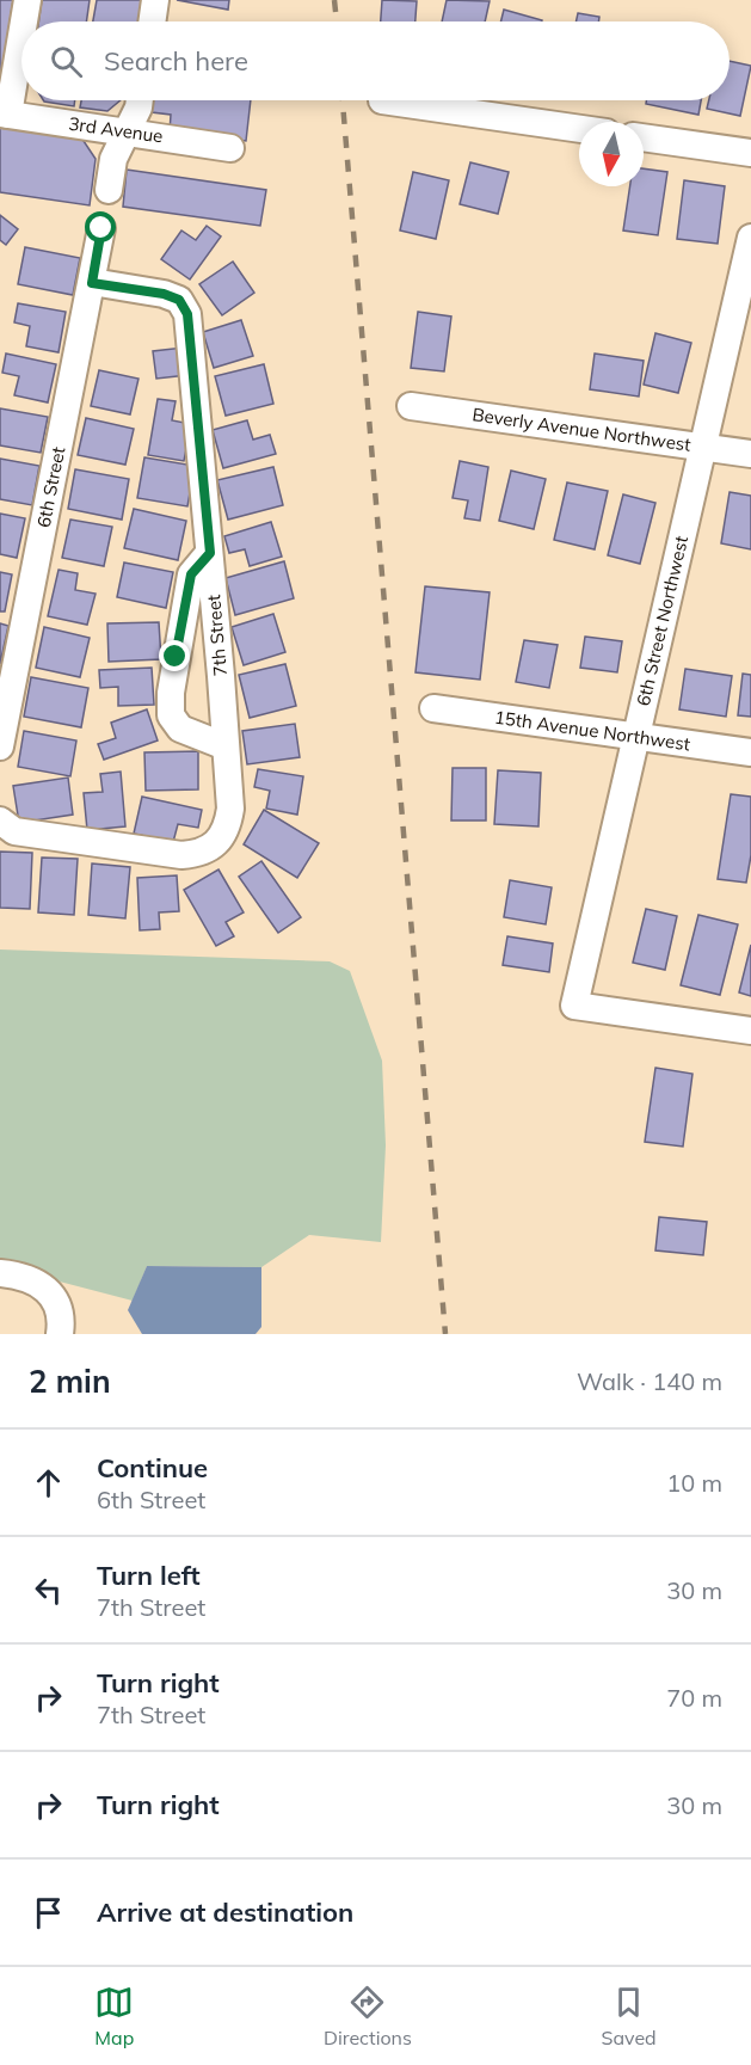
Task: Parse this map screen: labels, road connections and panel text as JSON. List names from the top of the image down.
{
  "streets": {
    "street": [
      "3rd Avenue",
      "Beverly Avenue Northwest",
      "6th Street",
      "6th Street Northwest",
      "7th Street",
      "15th Avenue Northwest"
    ]
  },
  "crossings": [
    ["Beverly Avenue Northwest", "6th Street Northwest"],
    ["6th Street", "7th Street"],
    ["6th Street Northwest", "15th Avenue Northwest"]
  ],
  "north": "bottom",
  "page": {
    "search": "Search here",
    "heading": ["2 min", "Walk · 140 m"],
    "list": [
      ["Continue", "6th Street", "10 m"],
      ["Turn left", "7th Street", "30 m"],
      ["Turn right", "7th Street", "70 m"],
      ["Turn right", "30 m"],
      "Arrive at destination"
    ],
    "nav": ["Map", "Directions", "Saved"]
  }
}
